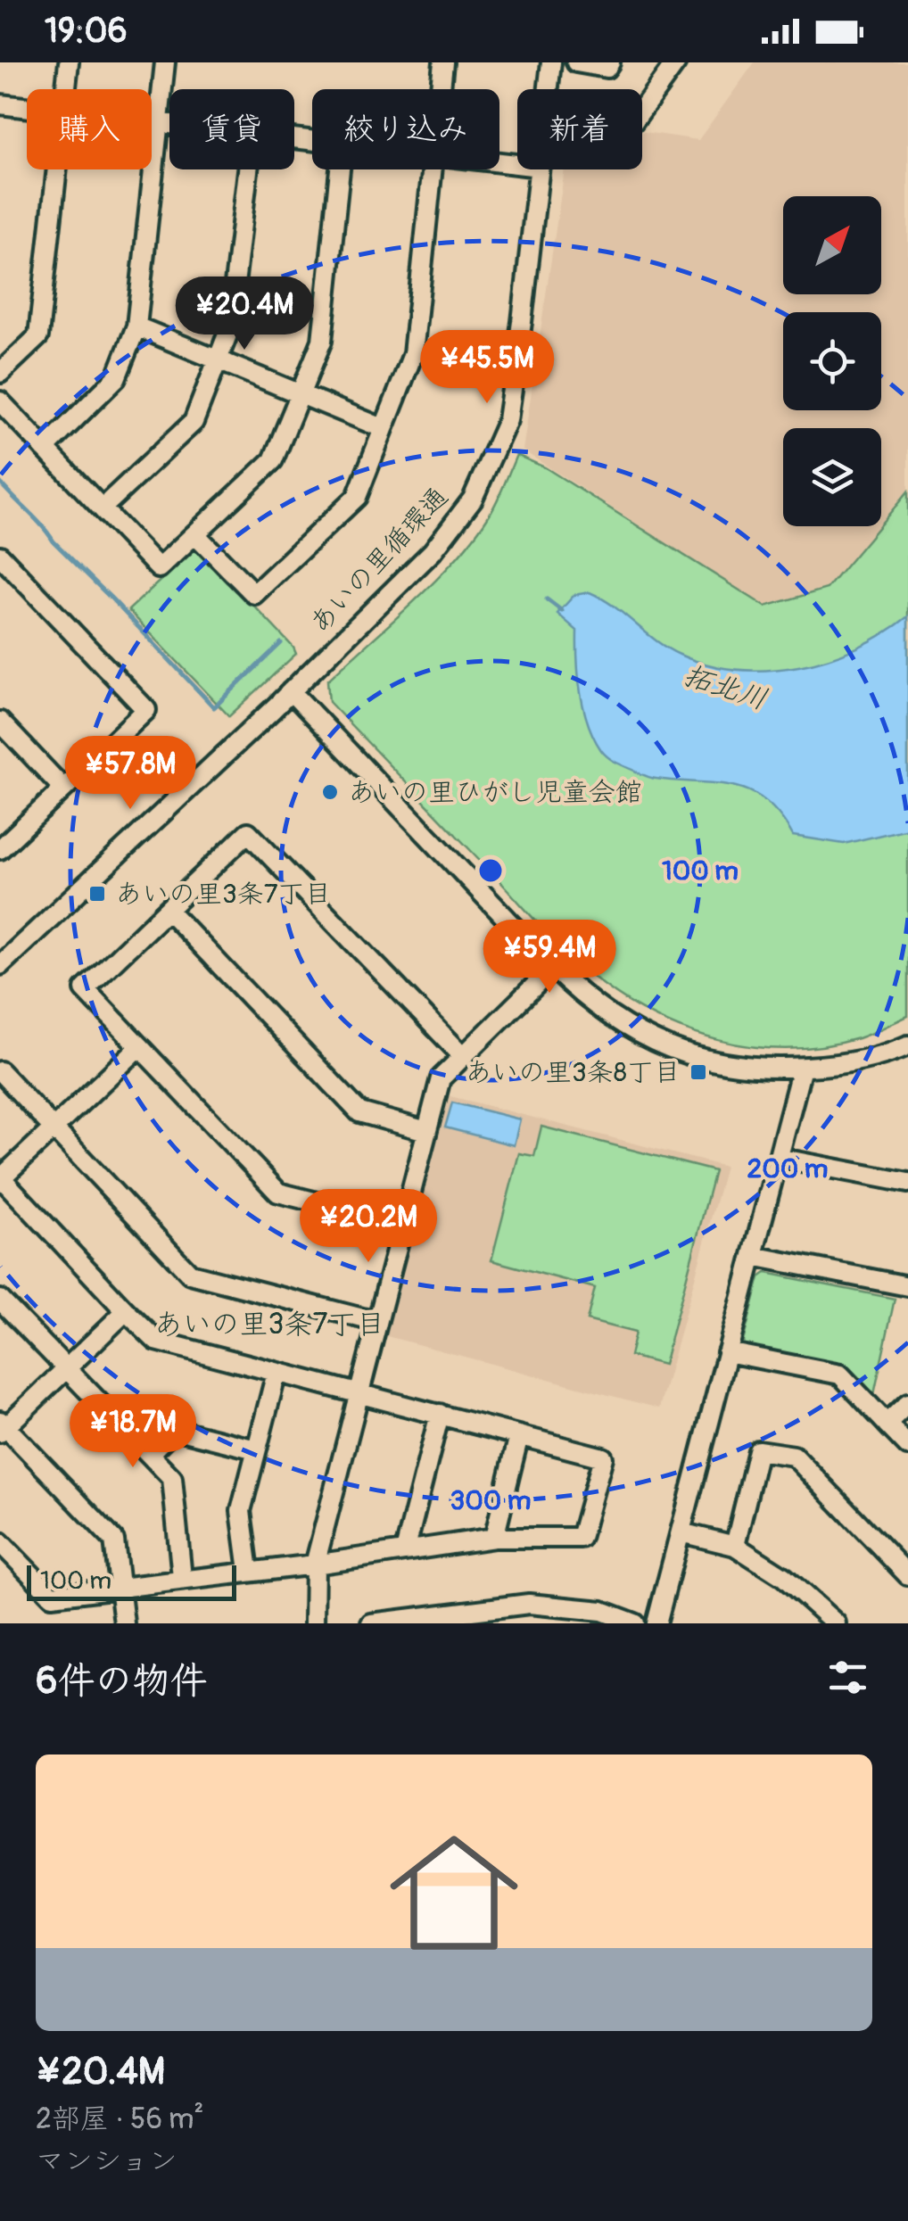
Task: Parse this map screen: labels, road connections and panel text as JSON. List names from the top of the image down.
{
  "streets": {
    "street": ["あいの里循環通"]
  },
  "districts": ["あいの里3条7丁目"],
  "water": ["拓北川"],
  "places": {
    "other": ["あいの里ひがし児童会館"],
    "transit": ["あいの里3条7丁目", "あいの里3条8丁目"]
  },
  "scale_bar": "100 m",
  "north": "top right",
  "page": {
    "status": "19:06",
    "chip": [
      "購入",
      "賃貸",
      "絞り込み",
      "新着"
    ],
    "price": [
      "¥20.4M",
      "¥45.5M",
      "¥57.8M",
      "¥59.4M",
      "¥20.2M",
      "¥18.7M"
    ],
    "scale": "100 m",
    "heading": "6件の物件",
    "list": [
      {
        "name": "¥20.4M",
        "note": "2部屋 · 56 m² · マンション"
      }
    ]
  },
  "rings": ["100 m", "200 m", "300 m"]
}
